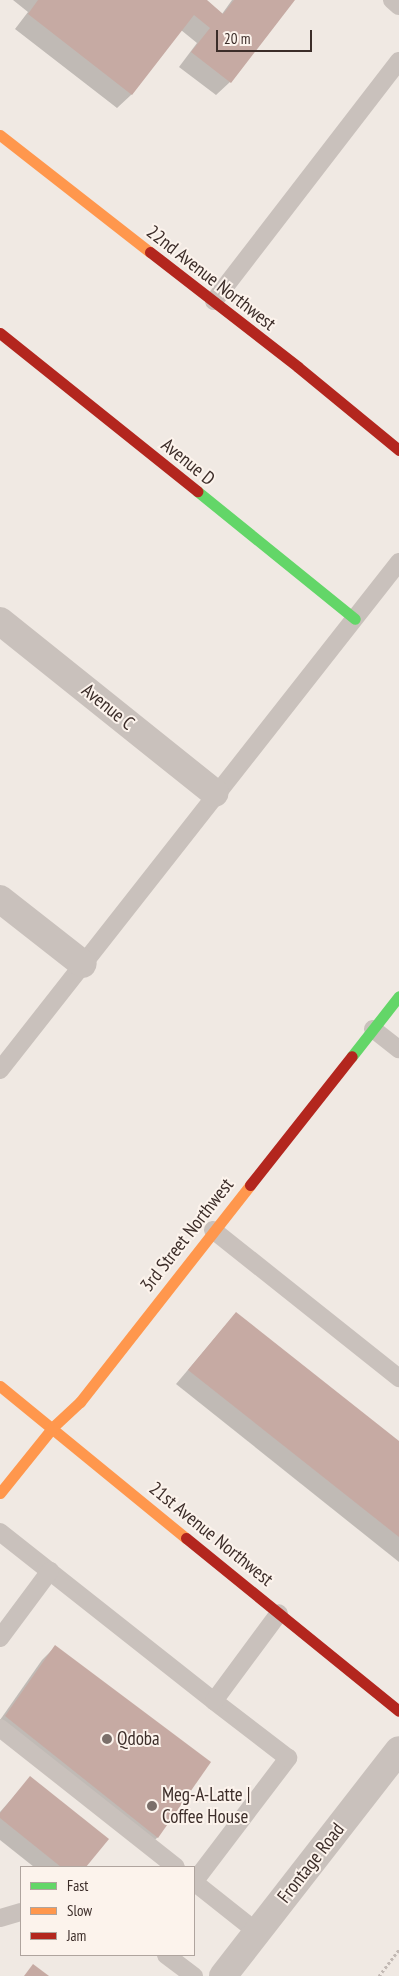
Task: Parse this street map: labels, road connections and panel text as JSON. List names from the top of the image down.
{
  "streets": {
    "street": [
      "22nd Avenue Northwest",
      "Avenue D",
      "Avenue C",
      "3rd Street Northwest",
      "21st Avenue Northwest",
      "Frontage Road"
    ]
  },
  "crossings": [
    ["3rd Street Northwest", "21st Avenue Northwest"]
  ],
  "places": ["Qdoba", "Meg-A-Latte | Coffee House"],
  "legend": ["Fast", "Slow", "Jam"],
  "scale_bar": "20 m"
}
